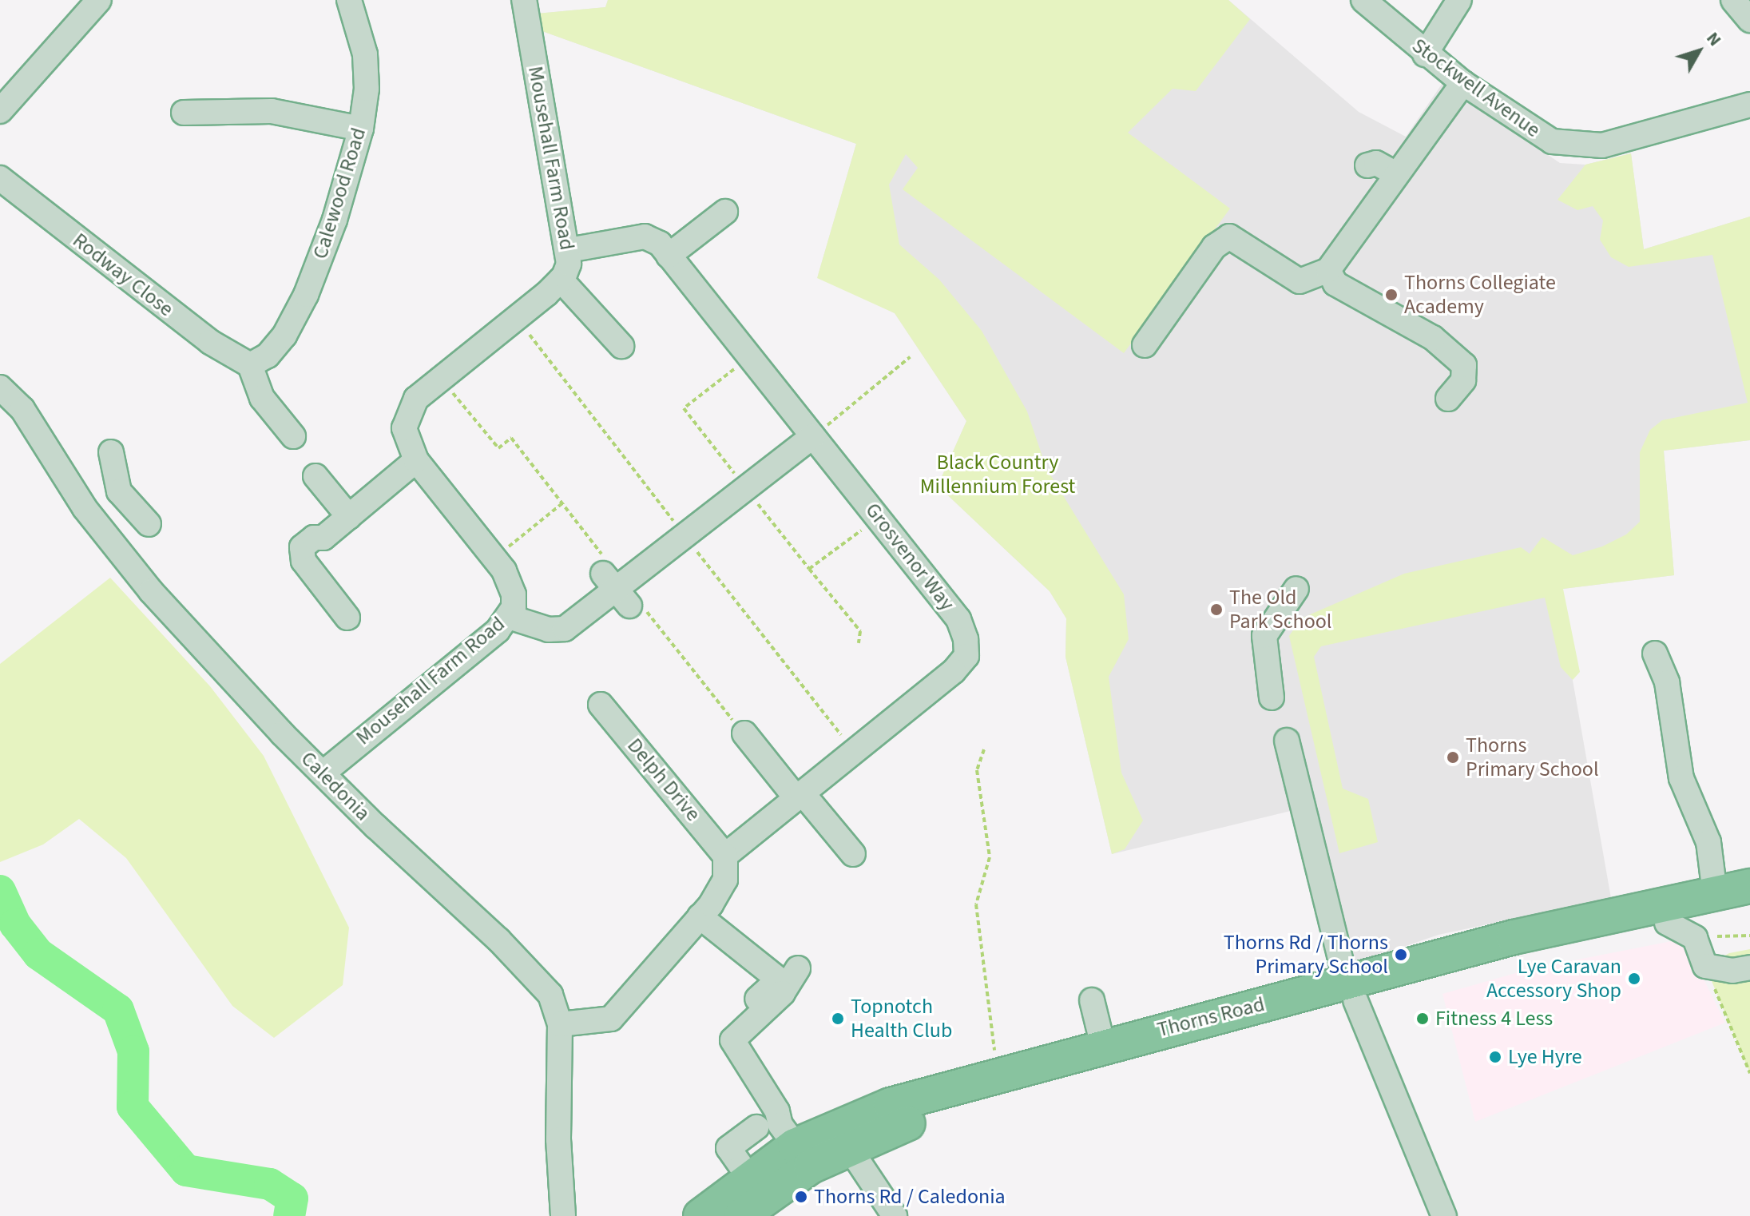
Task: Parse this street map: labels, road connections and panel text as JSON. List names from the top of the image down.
{
  "streets": {
    "highway": ["Thorns Road"],
    "street": [
      "Stockwell Avenue",
      "Mousehall Farm Road",
      "Calewood Road",
      "Rodway Close",
      "Grosvenor Way",
      "Delph Drive",
      "Caledonia"
    ]
  },
  "crossings": [
    ["Mousehall Farm Road", "Grosvenor Way"],
    ["Mousehall Farm Road", "Caledonia"],
    ["Calewood Road", "Rodway Close"],
    ["Grosvenor Way", "Delph Drive"]
  ],
  "parks": ["Black Country Millennium Forest"],
  "places": [
    "Thorns Collegiate Academy",
    "The Old Park School",
    "Thorns Primary School",
    "Thorns Rd / Thorns Primary School",
    "Lye Caravan Accessory Shop",
    "Topnotch Health Club",
    "Fitness 4 Less",
    "Lye Hyre",
    "Thorns Rd / Caledonia"
  ],
  "north": "top right"
}
